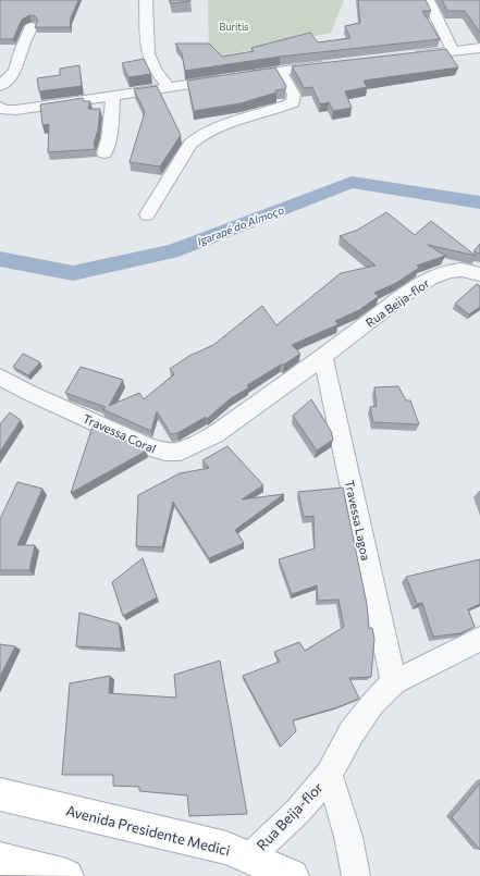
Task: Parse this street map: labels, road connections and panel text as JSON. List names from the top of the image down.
{
  "streets": {
    "main road": ["Avenida Presidente Medici"],
    "street": ["Rua Beija-flor", "Travessa Coral", "Travessa Lagoa"]
  },
  "crossings": [
    ["Rua Beija-flor", "Travessa Coral"],
    ["Rua Beija-flor", "Travessa Lagoa"],
    ["Rua Beija-flor", "Avenida Presidente Medici"],
    ["Travessa Coral", "Travessa Lagoa"]
  ],
  "water": ["Igarapé do Almoço"],
  "parks": ["Buritis"]
}
